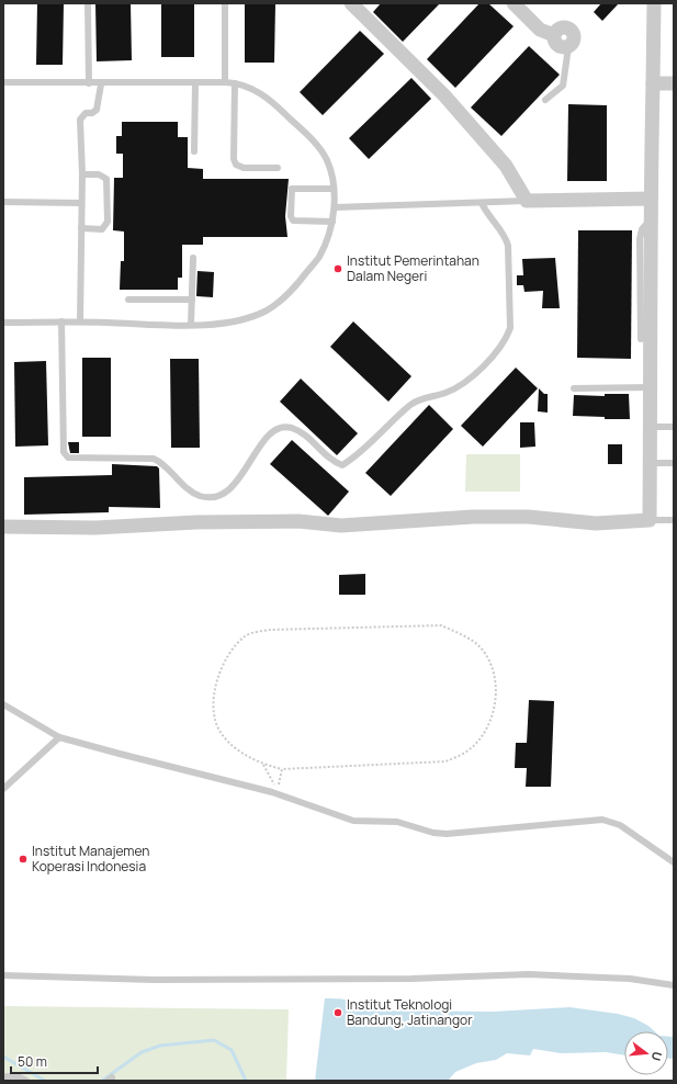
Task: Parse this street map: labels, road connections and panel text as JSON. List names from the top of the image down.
{
  "places": ["Institut Pemerintahan Dalam Negeri", "Institut Manajemen Koperasi Indonesia", "Institut Teknologi Bandung, Jatinangor"],
  "scale_bar": "50 m",
  "north": "right"
}
